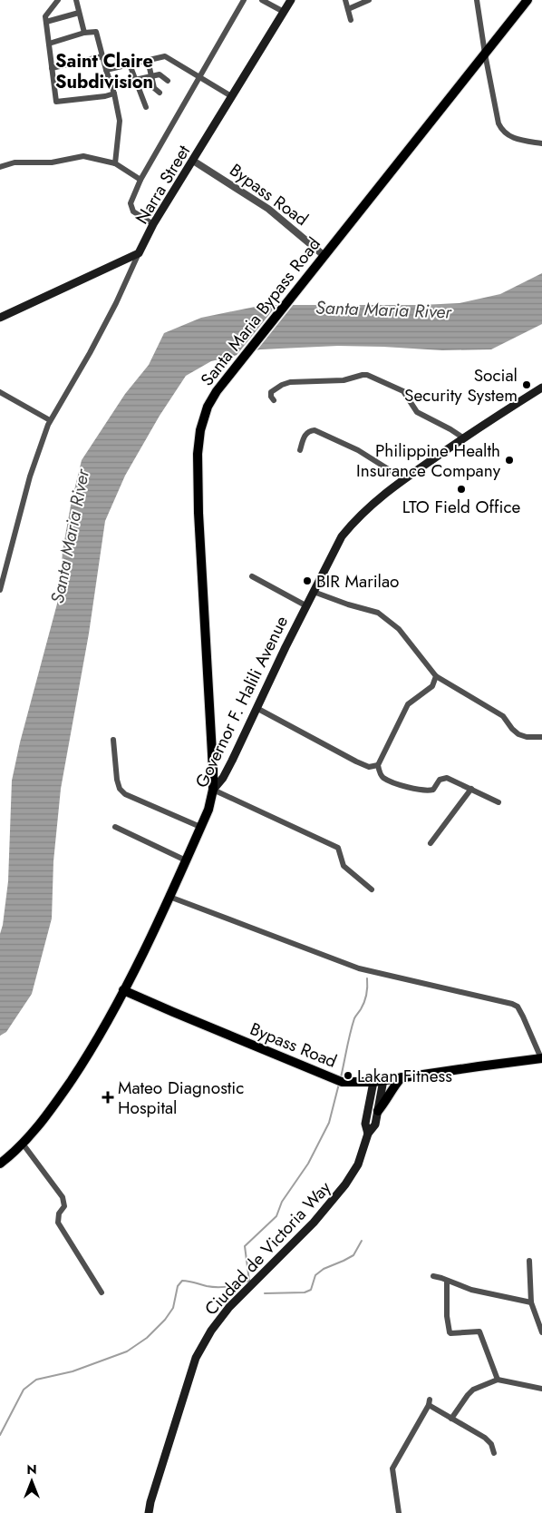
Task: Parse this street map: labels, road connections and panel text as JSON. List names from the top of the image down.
{
  "streets": {
    "main road": [
      "Narra Street",
      "Bypass Road",
      "Santa Maria Bypass Road",
      "Governor F. Halili Avenue",
      "Ciudad de Victoria Way"
    ]
  },
  "crossings": [
    ["Narra Street", "Bypass Road"],
    ["Bypass Road", "Santa Maria Bypass Road"],
    ["Bypass Road", "Governor F. Halili Avenue"],
    ["Bypass Road", "Ciudad de Victoria Way"],
    ["Santa Maria Bypass Road", "Governor F. Halili Avenue"]
  ],
  "districts": ["Saint Claire Subdivision"],
  "water": ["Santa Maria River"],
  "places": {
    "other": [
      "Social Security System",
      "Philippine Health Insurance Company",
      "LTO Field Office",
      "BIR Marilao",
      "Lakan Fitness"
    ],
    "health": ["Mateo Diagnostic Hospital"]
  },
  "north": "top"
}
